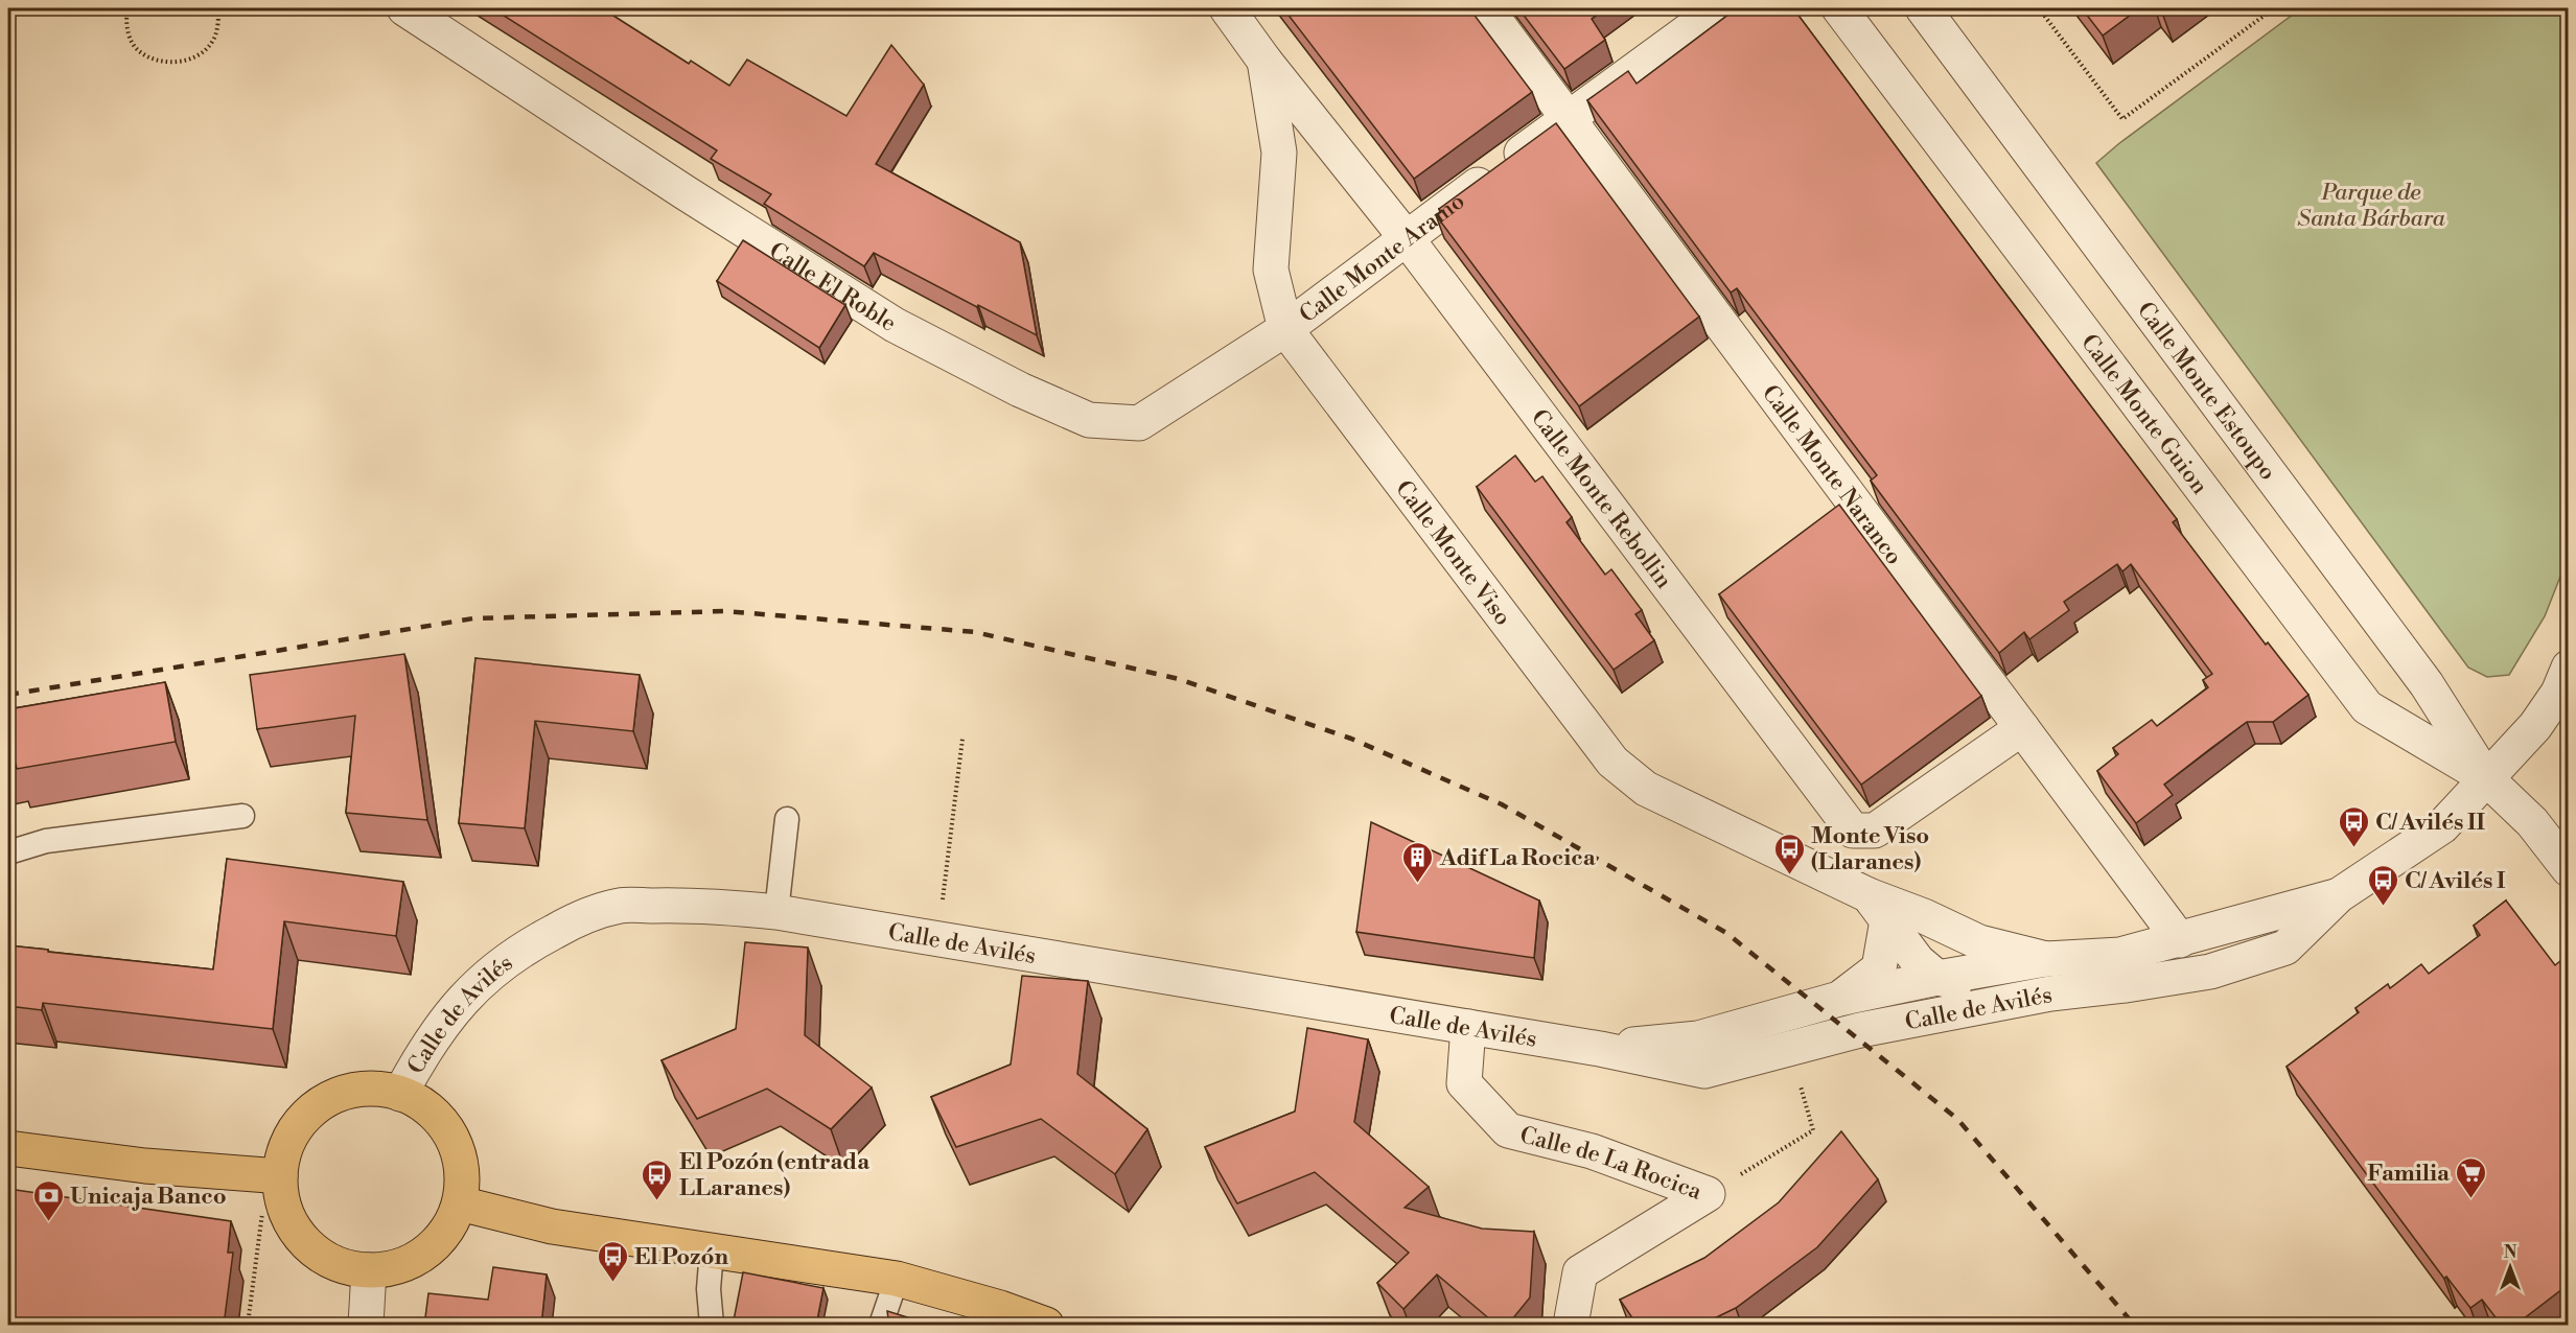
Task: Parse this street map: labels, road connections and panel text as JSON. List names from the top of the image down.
{
  "streets": {
    "street": [
      "Calle Monte Aramo",
      "Calle El Roble",
      "Calle Monte Estoupo",
      "Calle Monte Guion",
      "Calle Monte Naranco",
      "Calle Monte Rebollin",
      "Calle Monte Viso",
      "Calle de Avilés",
      "Calle de La Rocica"
    ]
  },
  "crossings": [
    ["Calle Monte Aramo", "Calle El Roble"],
    ["Calle Monte Aramo", "Calle Monte Naranco"],
    ["Calle Monte Aramo", "Calle Monte Rebollin"],
    ["Calle Monte Aramo", "Calle Monte Viso"],
    ["Calle El Roble", "Calle Monte Viso"],
    ["Calle Monte Estoupo", "Calle Monte Guion"],
    ["Calle Monte Estoupo", "Calle de Avilés"],
    ["Calle Monte Guion", "Calle de Avilés"],
    ["Calle Monte Naranco", "Calle Monte Rebollin"],
    ["Calle Monte Naranco", "Calle de Avilés"],
    ["Calle Monte Rebollin", "Calle Monte Viso"],
    ["Calle Monte Viso", "Calle de Avilés"],
    ["Calle de Avilés", "Calle de La Rocica"]
  ],
  "parks": ["Parque de Santa Bárbara"],
  "places": {
    "bus stop": [
      "C/ Avilés II",
      "Monte Viso (Llaranes)",
      "C/ Avilés I",
      "El Pozón (entrada LLaranes)",
      "El Pozón"
    ],
    "building": ["Adif La Rocica"],
    "supermarket": ["Familia"],
    "bank": ["Unicaja Banco"]
  },
  "north": "top"
}
